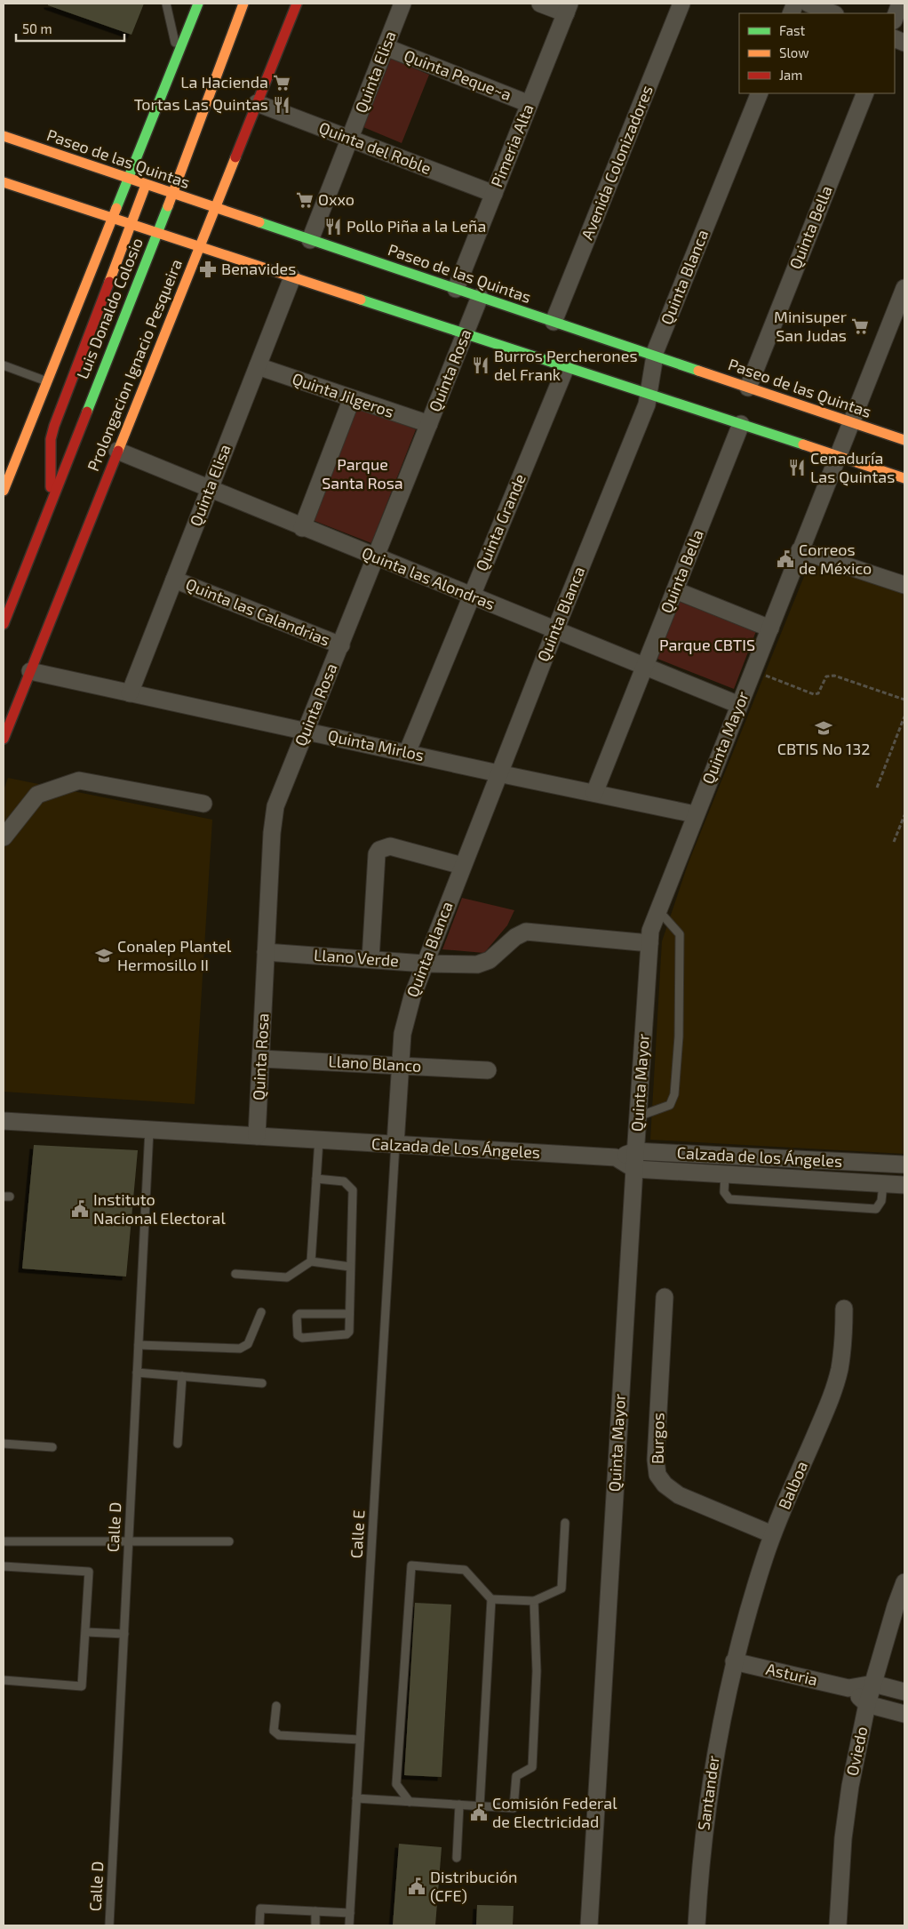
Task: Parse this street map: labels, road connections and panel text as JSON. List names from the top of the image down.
{
  "streets": {
    "main road": ["Paseo de las Quintas", "Luis Donaldo Colosio", "Prolongacion Ignacio Pesqueira"],
    "street": [
      "Quinta Elisa",
      "Quinta Peque~a",
      "Pimeria Alta",
      "Quinta del Roble",
      "Avenida Colonizadores",
      "Quinta Bella",
      "Quinta Blanca",
      "Quinta Rosa",
      "Quinta Jilgeros",
      "Quinta Grande",
      "Quinta las Alondras",
      "Quinta las Calandrias",
      "Quinta Mayor",
      "Quinta Mirlos",
      "Llano Verde",
      "Llano Blanco",
      "Calzada de Los Ángeles",
      "Calzada de los Ángeles",
      "Burgos",
      "Balboa",
      "Asturia",
      "Oviedo",
      "Santander"
    ],
    "lane": ["Calle D", "Calle E"]
  },
  "crossings": [
    ["Quinta Elisa", "Quinta Peque~a"],
    ["Quinta Elisa", "Quinta del Roble"],
    ["Quinta Elisa", "Paseo de las Quintas"],
    ["Quinta Elisa", "Quinta Jilgeros"],
    ["Quinta Elisa", "Quinta las Alondras"],
    ["Quinta Elisa", "Quinta las Calandrias"],
    ["Quinta Elisa", "Quinta Mirlos"],
    ["Quinta Peque~a", "Pimeria Alta"],
    ["Pimeria Alta", "Quinta del Roble"],
    ["Pimeria Alta", "Paseo de las Quintas"],
    ["Quinta del Roble", "Prolongacion Ignacio Pesqueira"],
    ["Paseo de las Quintas", "Avenida Colonizadores"],
    ["Paseo de las Quintas", "Quinta Bella"],
    ["Paseo de las Quintas", "Quinta Blanca"],
    ["Paseo de las Quintas", "Luis Donaldo Colosio"],
    ["Paseo de las Quintas", "Prolongacion Ignacio Pesqueira"],
    ["Paseo de las Quintas", "Quinta Rosa"],
    ["Paseo de las Quintas", "Quinta Mayor"],
    ["Quinta Bella", "Quinta las Alondras"],
    ["Quinta Bella", "Quinta Mirlos"],
    ["Quinta Blanca", "Quinta las Alondras"],
    ["Quinta Blanca", "Quinta Mirlos"],
    ["Quinta Blanca", "Llano Verde"],
    ["Quinta Blanca", "Llano Blanco"],
    ["Quinta Blanca", "Calzada de Los Ángeles"],
    ["Quinta Blanca", "Calle E"],
    ["Prolongacion Ignacio Pesqueira", "Quinta las Alondras"],
    ["Prolongacion Ignacio Pesqueira", "Quinta Mirlos"],
    ["Quinta Rosa", "Quinta Jilgeros"],
    ["Quinta Rosa", "Quinta las Alondras"],
    ["Quinta Rosa", "Quinta las Calandrias"],
    ["Quinta Rosa", "Quinta Mirlos"],
    ["Quinta Rosa", "Llano Verde"],
    ["Quinta Rosa", "Llano Blanco"],
    ["Quinta Rosa", "Calzada de Los Ángeles"],
    ["Quinta Grande", "Quinta las Alondras"],
    ["Quinta Grande", "Quinta Mirlos"],
    ["Quinta las Alondras", "Quinta Mayor"],
    ["Quinta Mayor", "Quinta Mirlos"],
    ["Quinta Mayor", "Llano Verde"],
    ["Quinta Mayor", "Calzada de Los Ángeles"],
    ["Quinta Mayor", "Calzada de los Ángeles"],
    ["Calzada de Los Ángeles", "Calzada de los Ángeles"],
    ["Calzada de Los Ángeles", "Calle D"],
    ["Calzada de Los Ángeles", "Calle E"],
    ["Burgos", "Balboa"],
    ["Balboa", "Asturia"],
    ["Balboa", "Santander"],
    ["Asturia", "Oviedo"],
    ["Asturia", "Santander"]
  ],
  "parks": ["Parque Santa Rosa", "Parque CBTIS"],
  "places": {
    "supermarket": ["La Hacienda", "Oxxo", "Minisuper San Judas"],
    "restaurant": [
      "Tortas Las Quintas",
      "Pollo Piña a la Leña",
      "Burros Percherones del Frank",
      "Cenaduría Las Quintas"
    ],
    "pharmacy": ["Benavides"],
    "public building": [
      "Correos de México",
      "Instituto Nacional Electoral",
      "Comisión Federal de Electricidad",
      "Distribución (CFE)"
    ],
    "school or university": ["CBTIS No 132", "Conalep Plantel Hermosillo II"]
  },
  "legend": ["Fast", "Slow", "Jam"],
  "scale_bar": "50 m"
}
